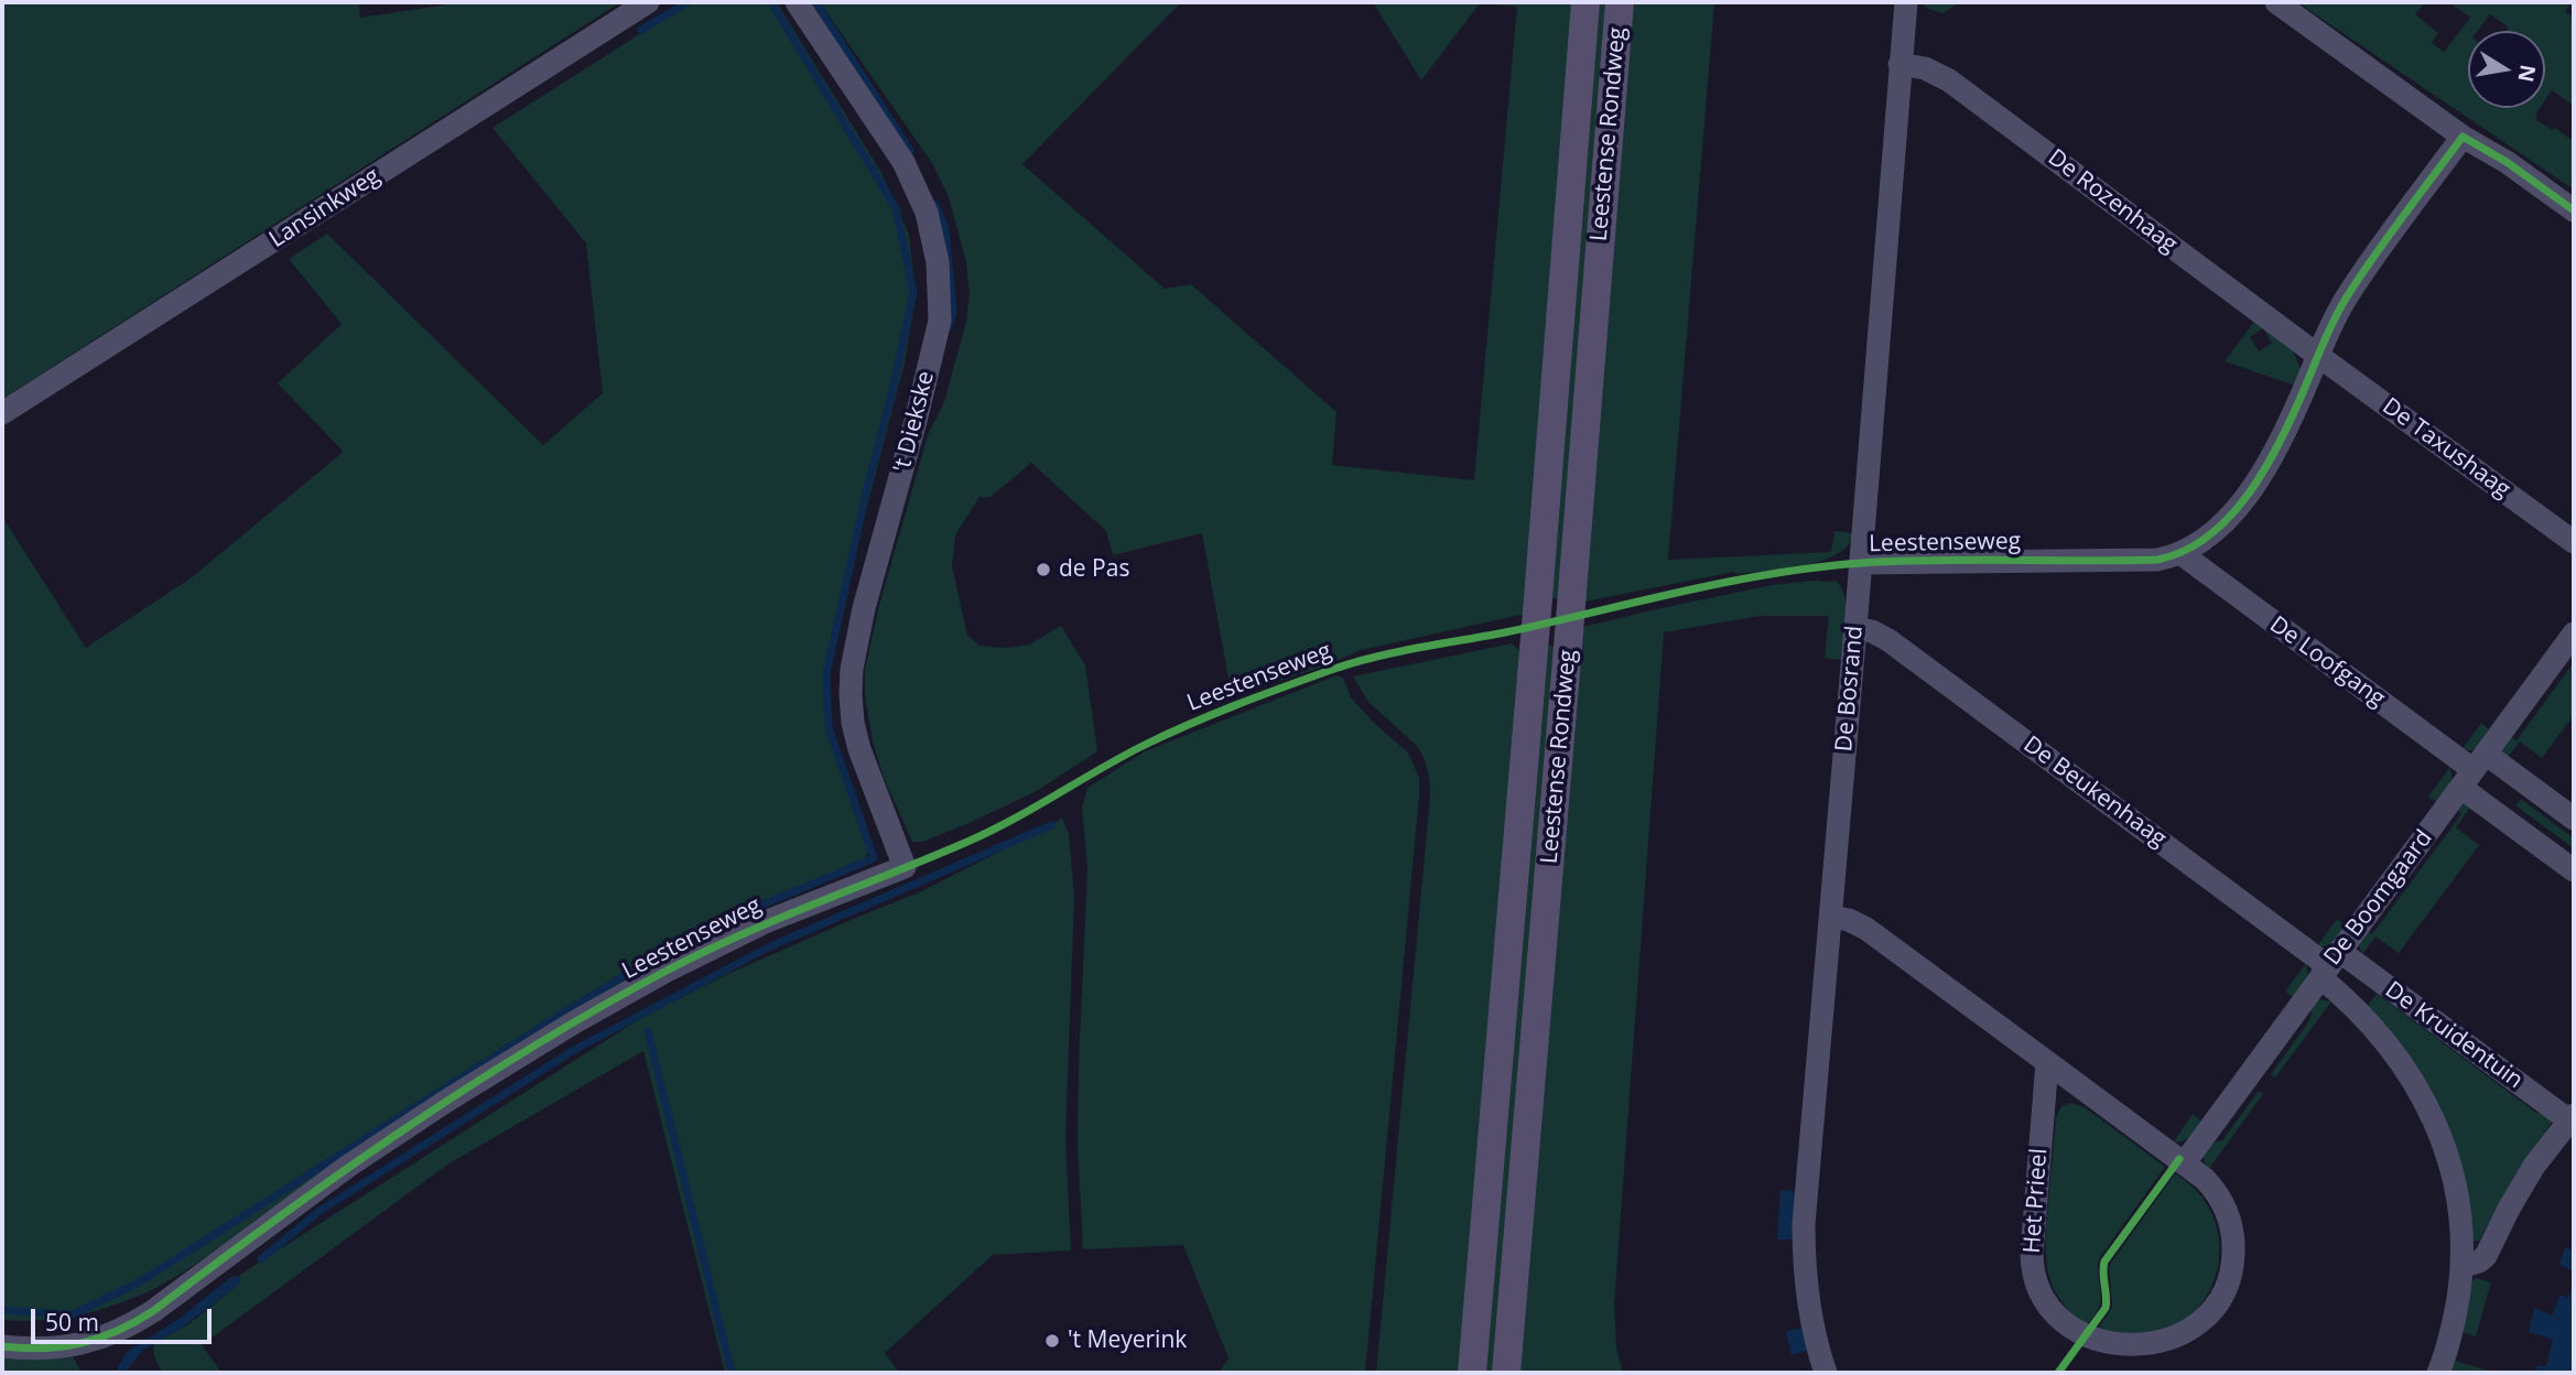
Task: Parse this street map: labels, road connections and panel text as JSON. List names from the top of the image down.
{
  "streets": {
    "main road": ["Leestense Rondweg"],
    "street": [
      "De Rozenhaag",
      "Lansinkweg",
      "'t Diekske",
      "De Taxushaag",
      "Leestenseweg",
      "De Loofgang",
      "De Bosrand",
      "De Beukenhaag",
      "De Boomgaard",
      "De Kruidentuin",
      "Het Prieel"
    ]
  },
  "crossings": [
    ["De Rozenhaag", "De Taxushaag"],
    ["De Rozenhaag", "Leestenseweg"],
    ["De Rozenhaag", "De Bosrand"],
    ["'t Diekske", "Leestenseweg"],
    ["De Taxushaag", "Leestenseweg"],
    ["Leestenseweg", "De Loofgang"],
    ["Leestenseweg", "De Bosrand"],
    ["De Loofgang", "De Boomgaard"],
    ["De Bosrand", "De Beukenhaag"],
    ["De Bosrand", "Het Prieel"],
    ["De Beukenhaag", "De Boomgaard"],
    ["De Beukenhaag", "De Kruidentuin"],
    ["De Boomgaard", "De Kruidentuin"],
    ["De Boomgaard", "Het Prieel"]
  ],
  "places": ["de Pas", "'t Meyerink"],
  "scale_bar": "50 m",
  "north": "right"
}
